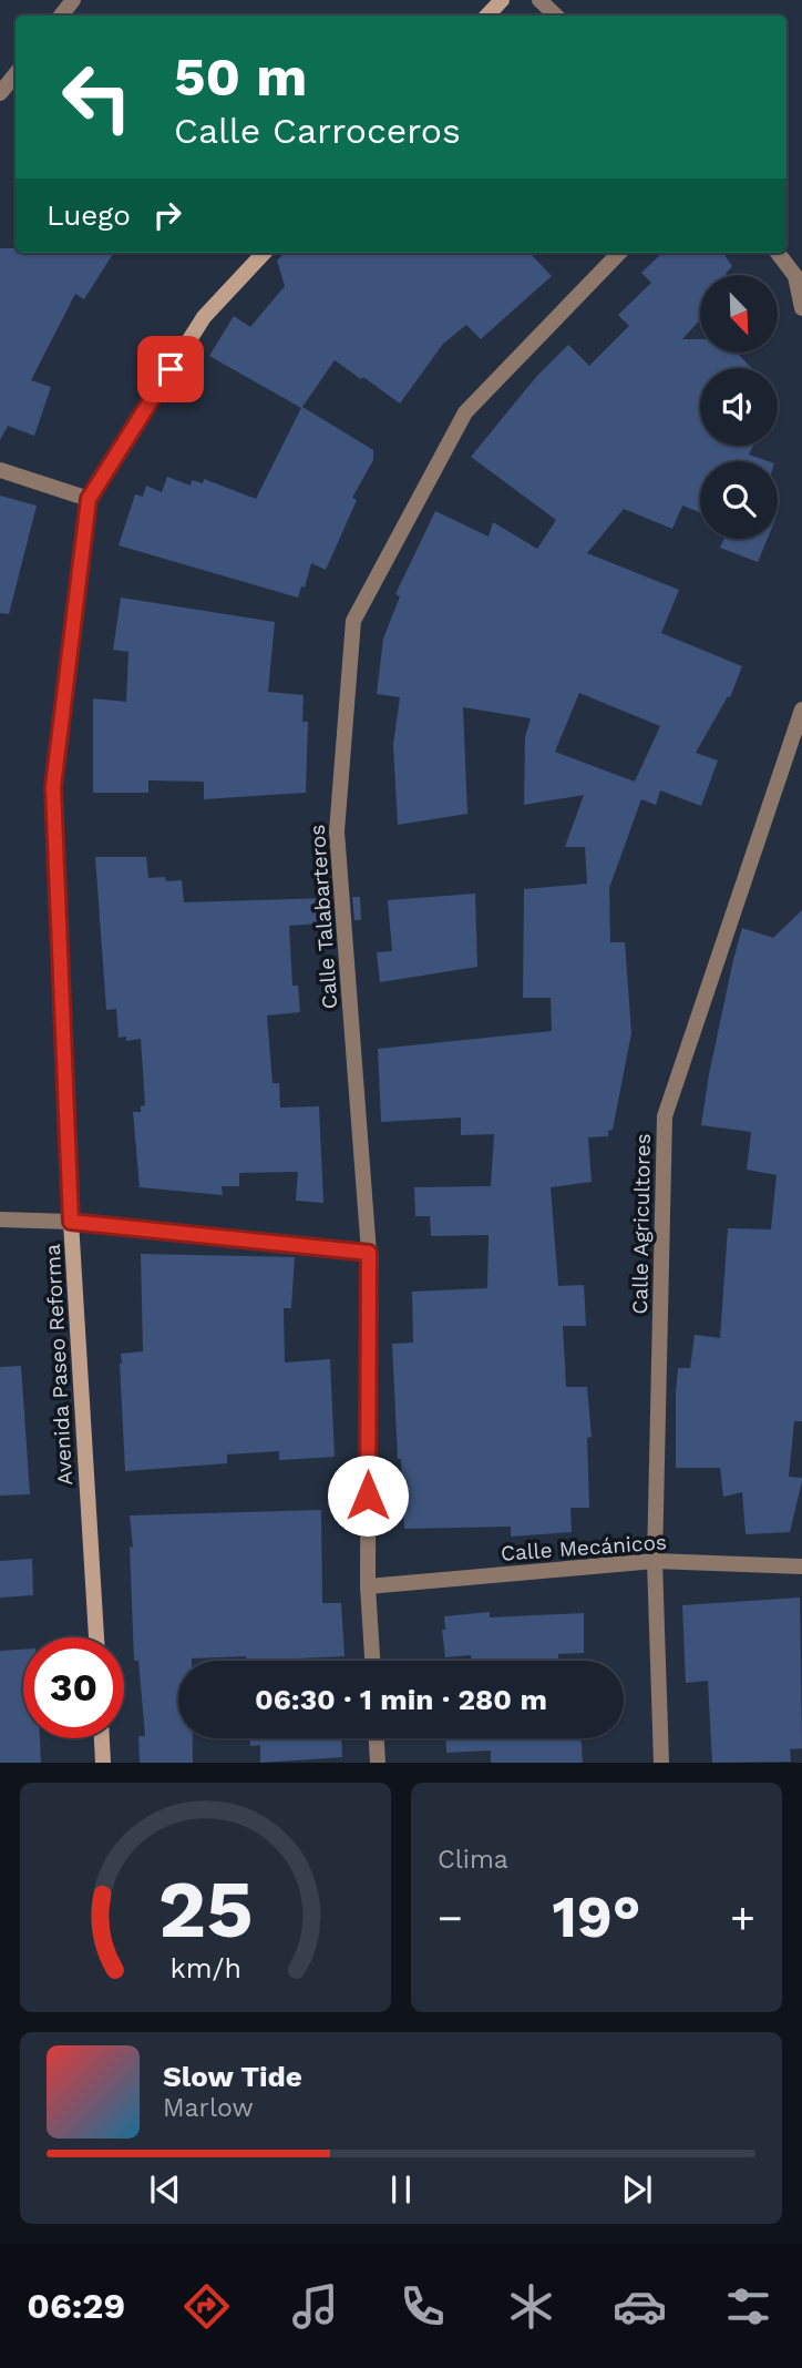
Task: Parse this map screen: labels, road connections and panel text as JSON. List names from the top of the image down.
{
  "streets": {
    "main road": ["Avenida Paseo Reforma"],
    "street": ["Calle Talabarteros", "Calle Agricultores", "Calle Mecánicos"]
  },
  "crossings": [
    ["Calle Talabarteros", "Calle Mecánicos"],
    ["Calle Agricultores", "Calle Mecánicos"]
  ],
  "north": "bottom right",
  "page": {
    "turn": ["50 m", "Calle Carroceros"],
    "then": "Luego",
    "limit": "30",
    "trip": "06:30 · 1 min · 280 m",
    "tile": "Clima",
    "heat": ["−", "19°", "+"],
    "song": ["Slow Tide", "Marlow"],
    "tabs": "06:29",
    "gauge": ["25", "km/h"]
  }
}
